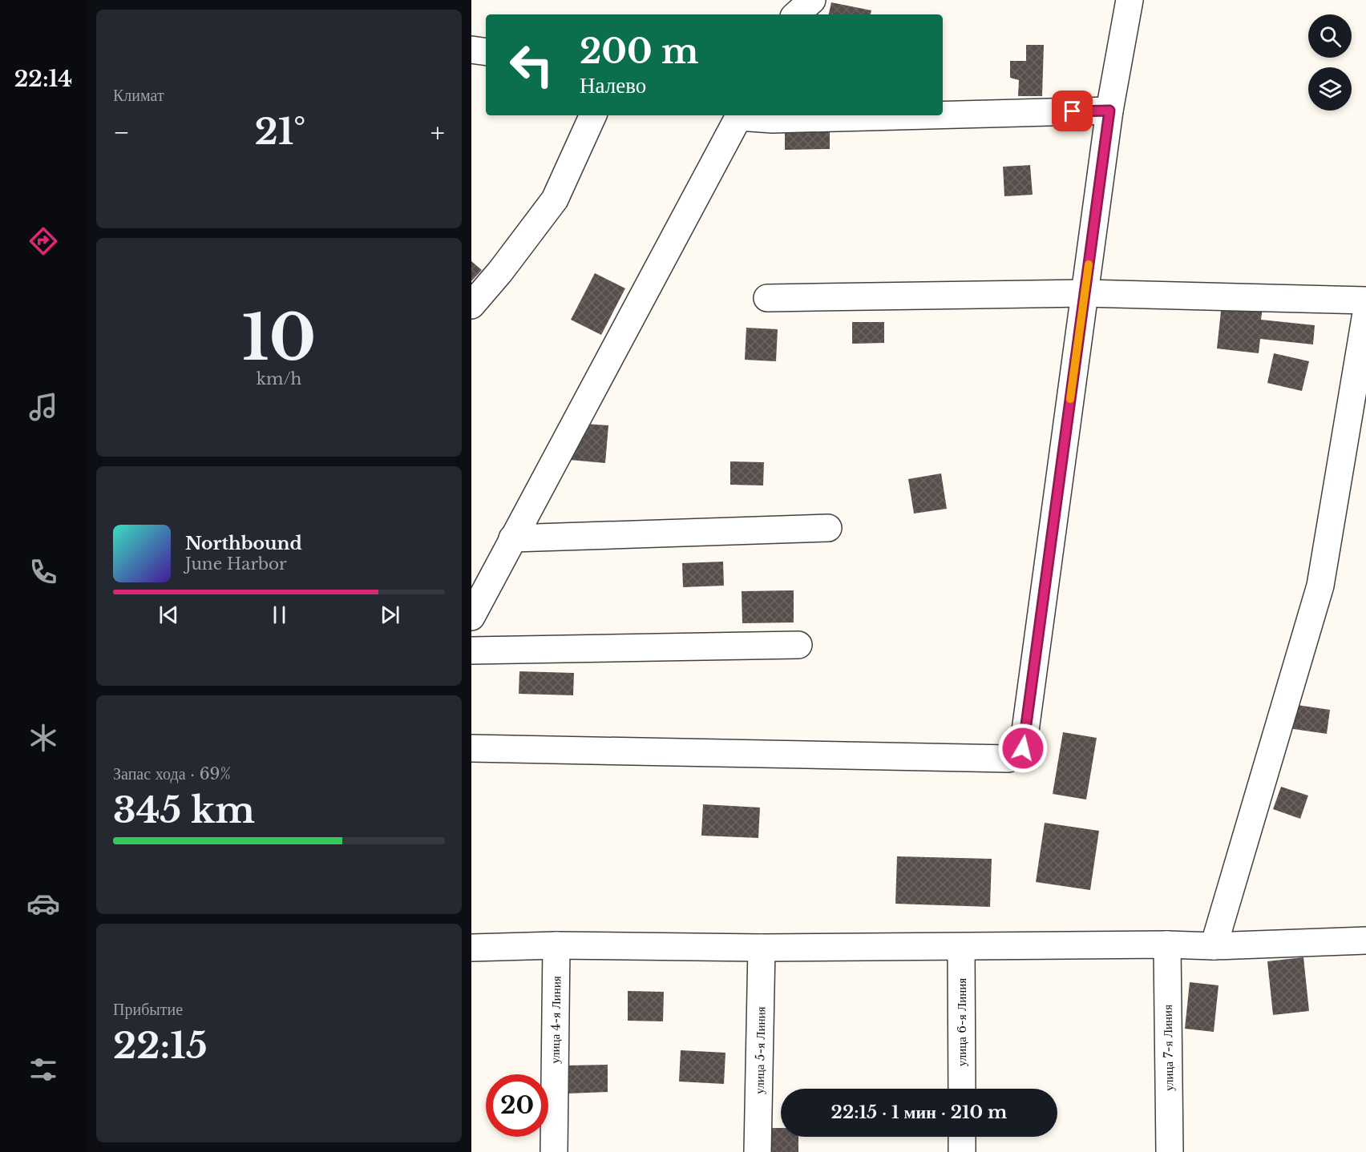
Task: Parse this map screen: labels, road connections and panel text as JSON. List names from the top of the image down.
{
  "streets": {
    "street": [
      "улица 4-я Линия",
      "улица 6-я Линия",
      "улица 7-я Линия",
      "улица 5-я Линия"
    ]
  },
  "page": {
    "tabs": "22:14",
    "tile": [
      "Климат",
      ["10", "km/h"],
      ["Запас хода · 69%", "345 km"],
      ["Прибытие", "22:15"]
    ],
    "turn": ["200 m", "Налево"],
    "heat": ["−", "21°", "+"],
    "song": ["Northbound", "June Harbor"],
    "limit": "20",
    "trip": "22:15 · 1 мин · 210 m"
  }
}
